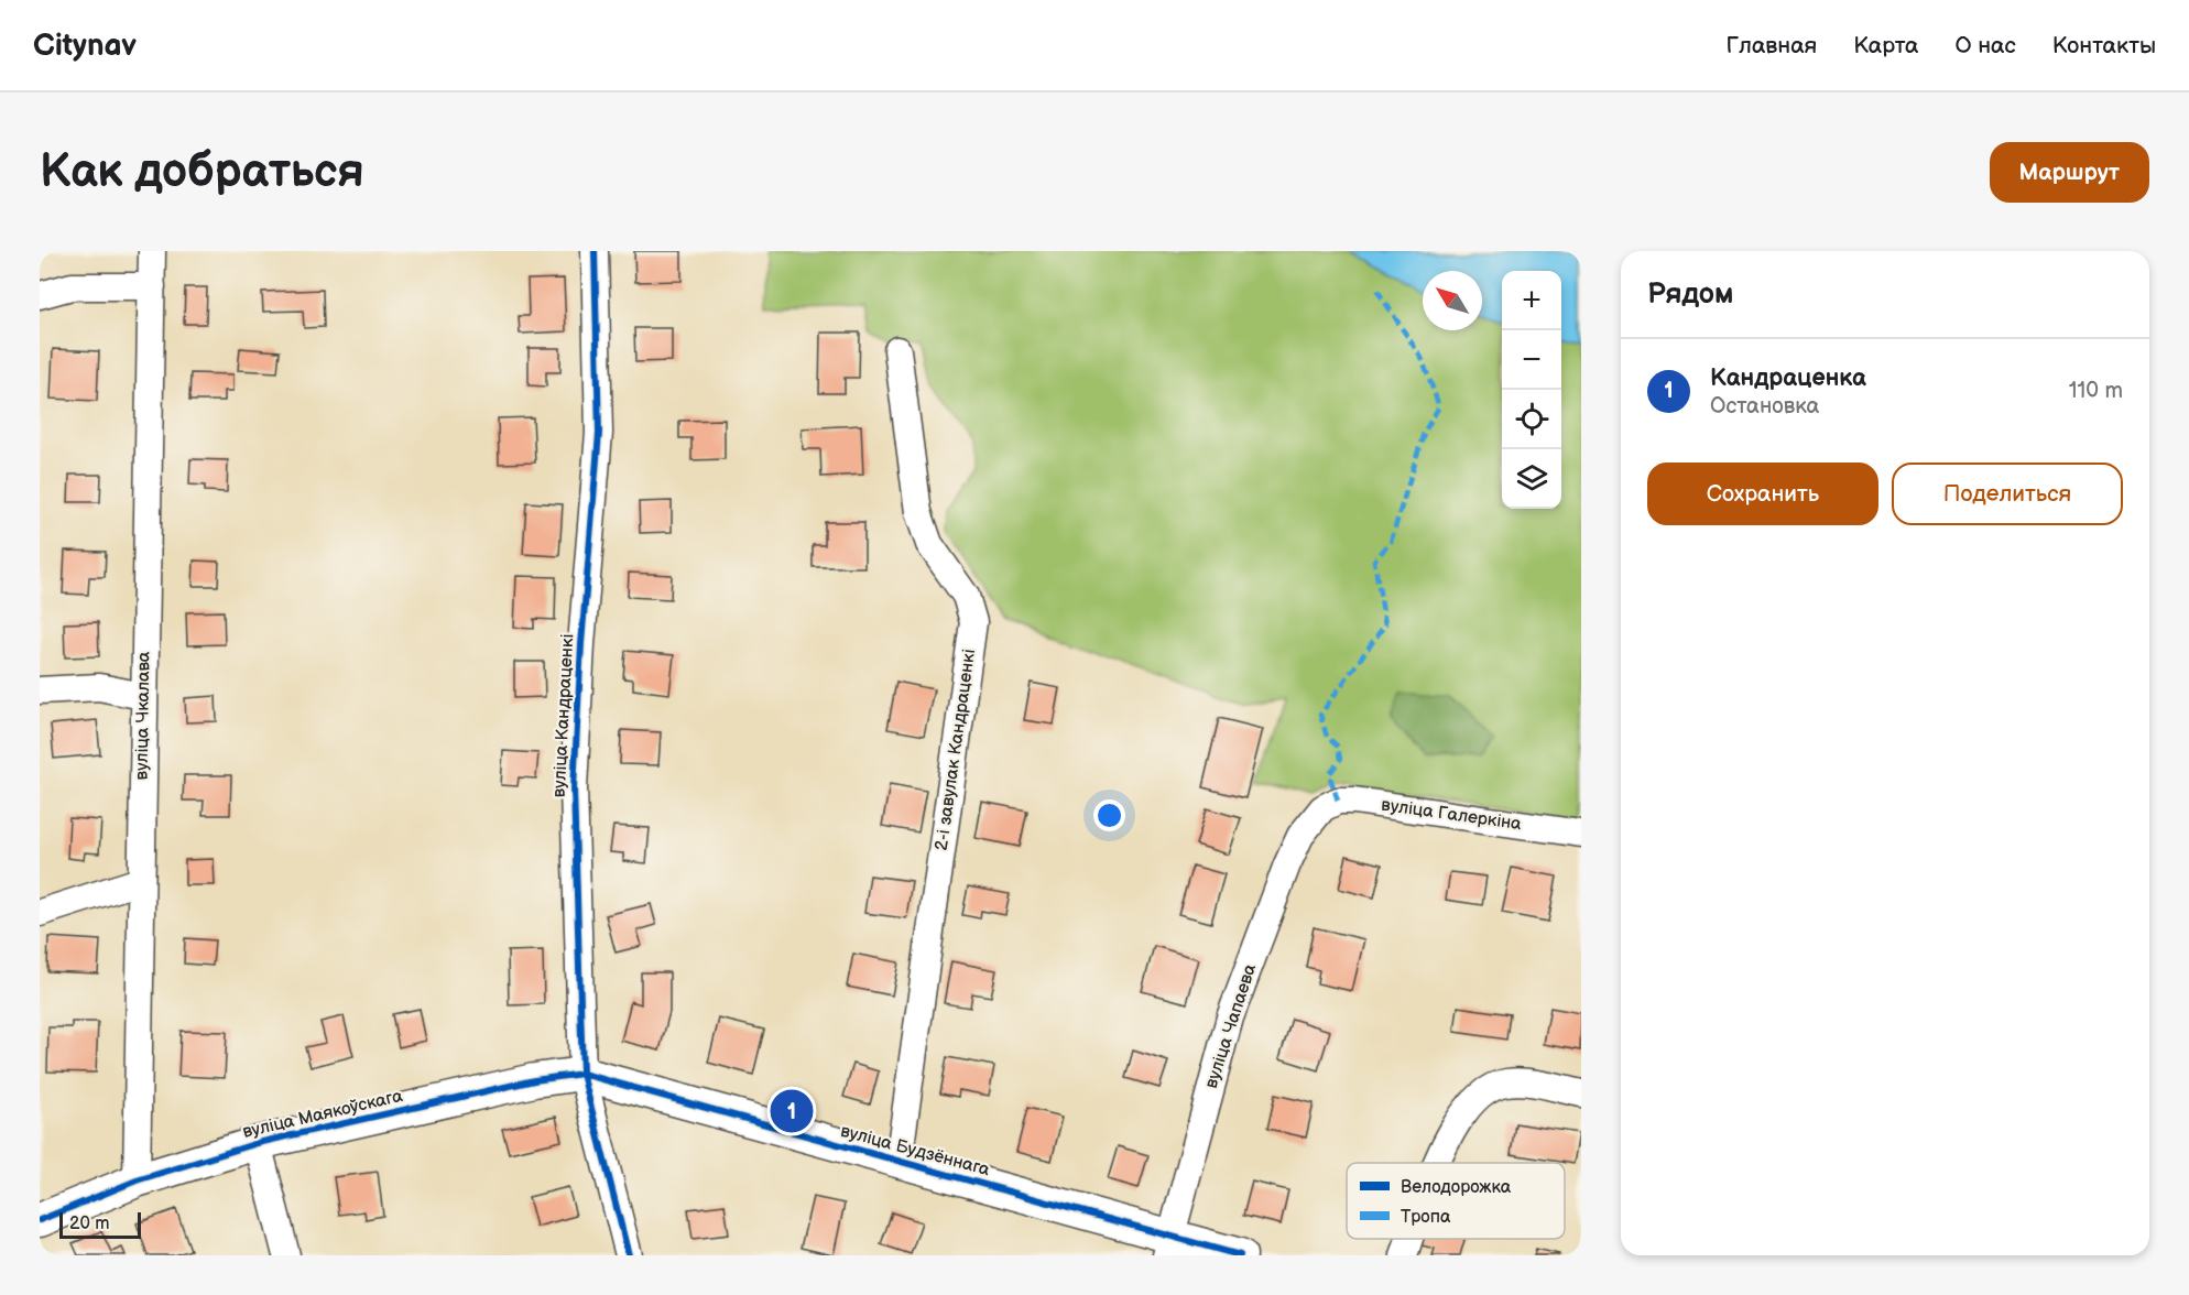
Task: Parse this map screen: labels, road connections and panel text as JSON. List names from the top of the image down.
{
  "streets": {
    "street": [
      "вуліца Чкалава",
      "вуліца Кандраценкі",
      "2-і завулак Кандраценкі",
      "вуліца Галеркіна",
      "вуліца Чапаева",
      "вуліца Маякоўскага",
      "вуліца Будзённага"
    ]
  },
  "crossings": [
    ["вуліца Чкалава", "вуліца Маякоўскага"],
    ["вуліца Кандраценкі", "вуліца Маякоўскага"],
    ["вуліца Кандраценкі", "вуліца Будзённага"],
    ["2-і завулак Кандраценкі", "вуліца Будзённага"],
    ["вуліца Галеркіна", "вуліца Чапаева"],
    ["вуліца Чапаева", "вуліца Будзённага"],
    ["вуліца Маякоўскага", "вуліца Будзённага"]
  ],
  "legend": ["Велодорожка", "Тропа"],
  "scale_bar": "20 m",
  "north": "top left",
  "page": {
    "header": "Citynav",
    "nav": [
      "Главная",
      "Карта",
      "О нас",
      "Контакты"
    ],
    "buttons": [
      "Маршрут",
      ["Сохранить", "Поделиться"]
    ],
    "title": "Как добраться",
    "heading": "Рядом",
    "map_buttons": ["+", "−"],
    "list": [
      {
        "mark": "1",
        "name": "Кандраценка",
        "note": "Остановка",
        "value": "110 m"
      }
    ],
    "pins": "1",
    "scale": "20 m"
  }
}
